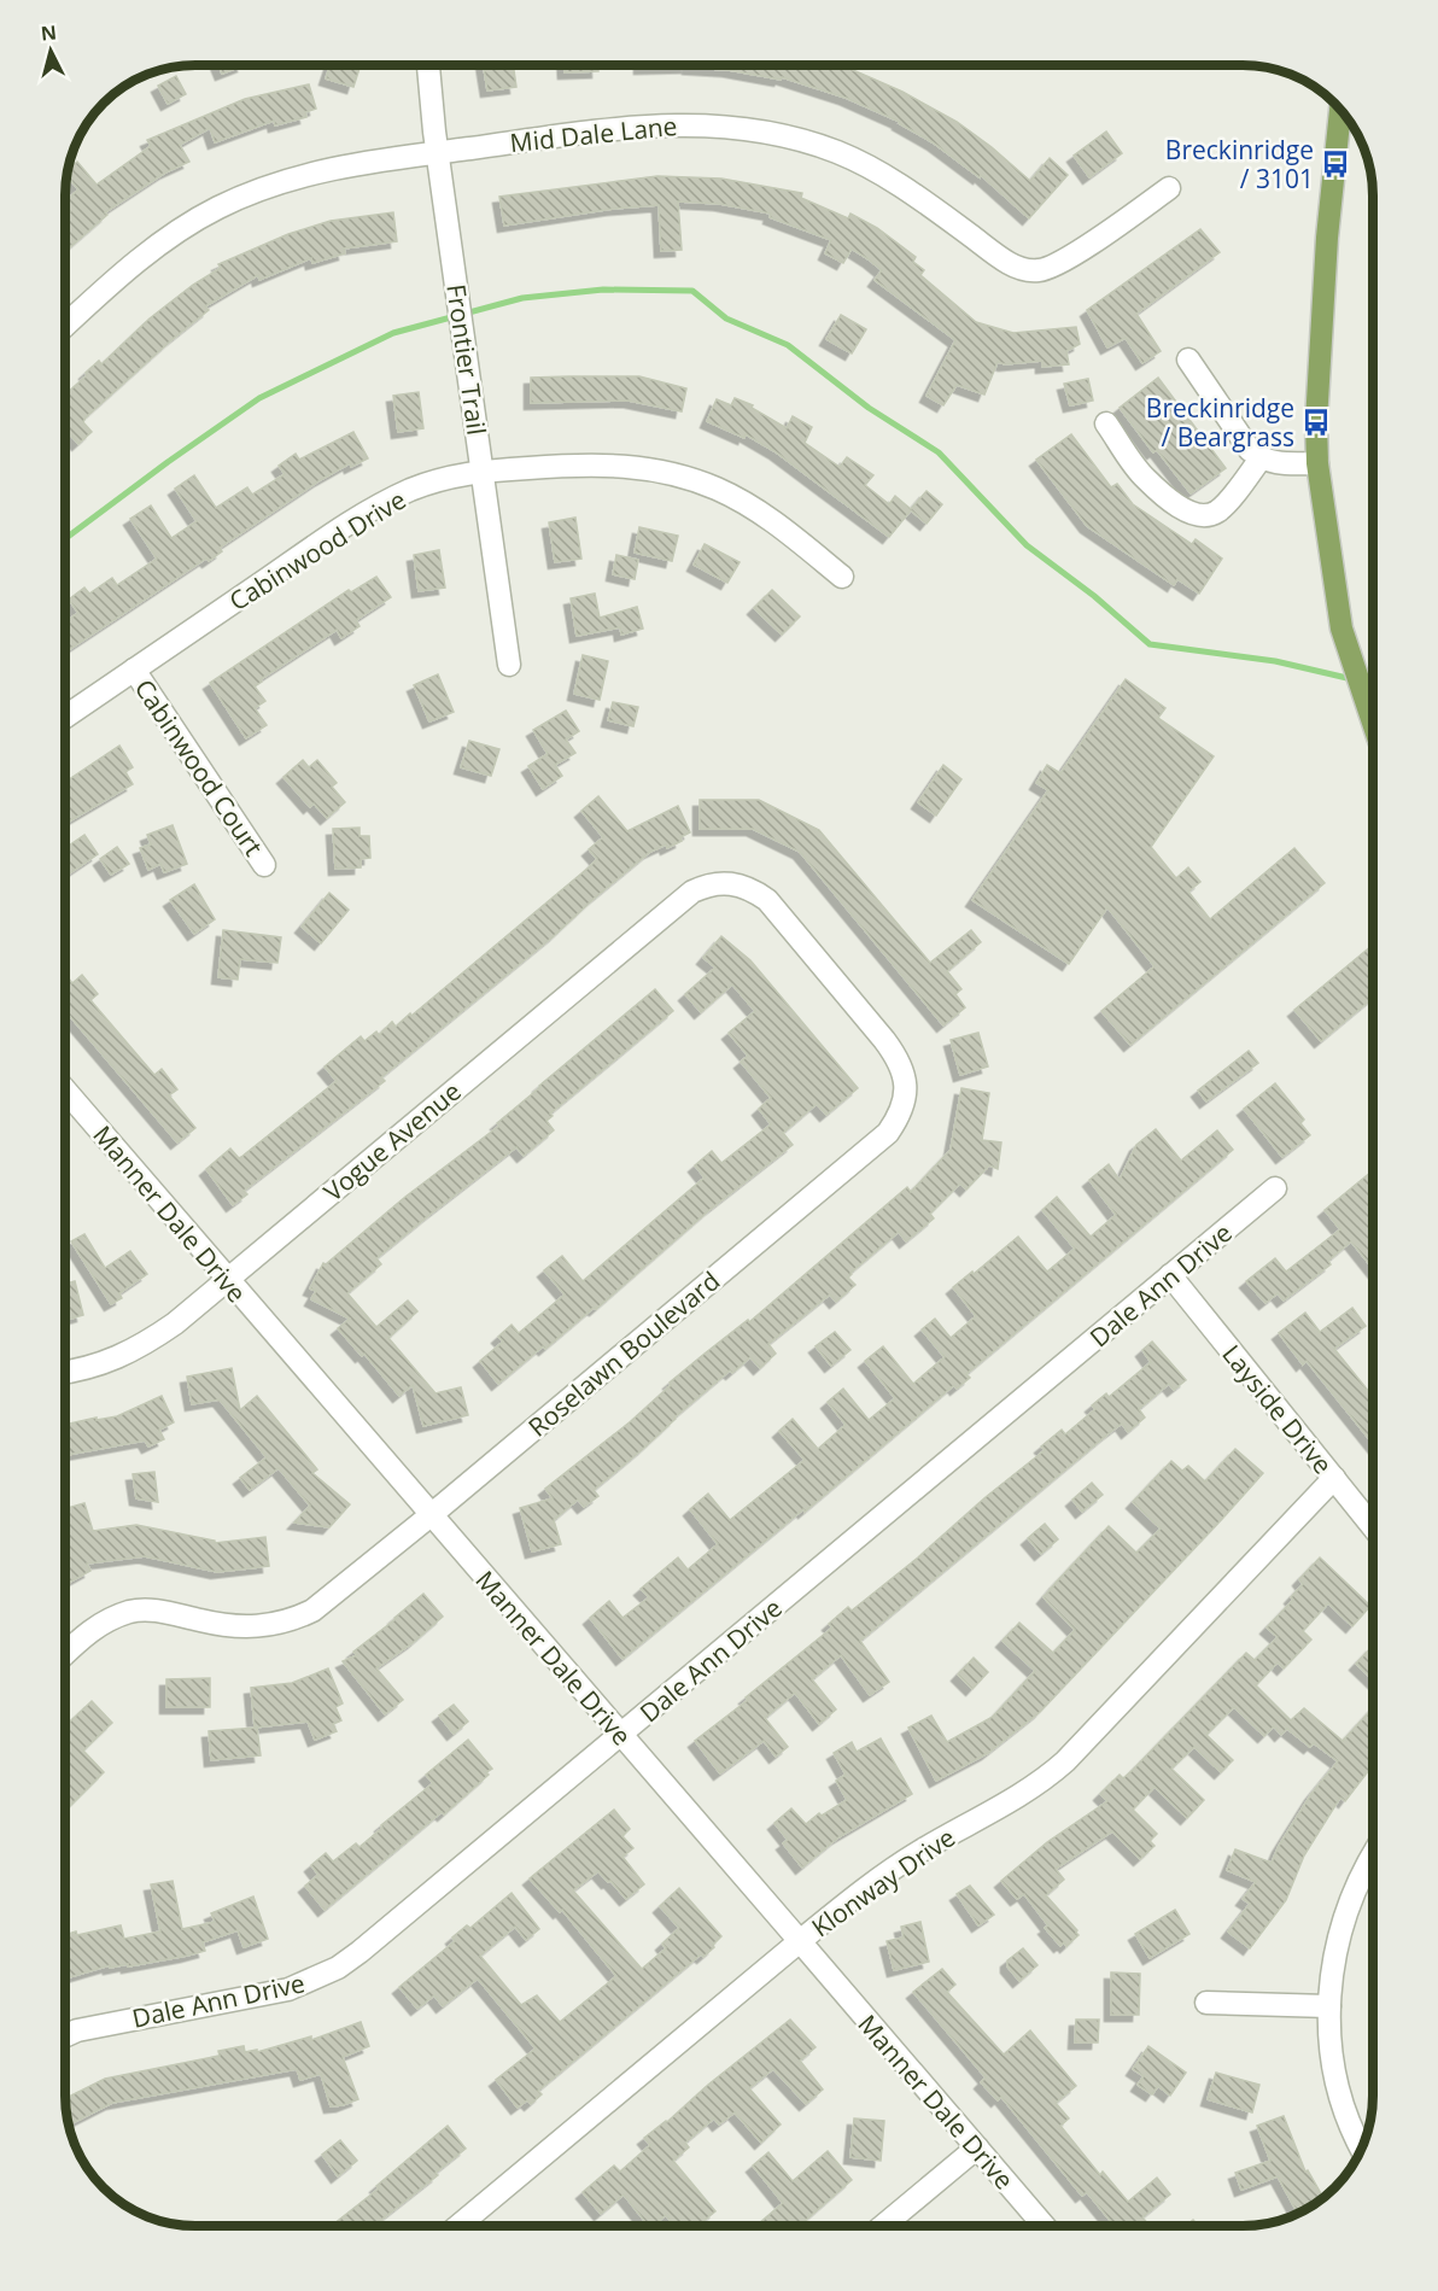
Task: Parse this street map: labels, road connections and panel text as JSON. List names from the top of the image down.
{
  "streets": {
    "street": [
      "Mid Dale Lane",
      "Frontier Trail",
      "Cabinwood Drive",
      "Cabinwood Court",
      "Vogue Avenue",
      "Manner Dale Drive",
      "Dale Ann Drive",
      "Roselawn Boulevard",
      "Layside Drive",
      "Klonway Drive"
    ]
  },
  "crossings": [
    ["Mid Dale Lane", "Frontier Trail"],
    ["Frontier Trail", "Cabinwood Drive"],
    ["Cabinwood Drive", "Cabinwood Court"],
    ["Vogue Avenue", "Manner Dale Drive"],
    ["Vogue Avenue", "Roselawn Boulevard"],
    ["Manner Dale Drive", "Dale Ann Drive"],
    ["Manner Dale Drive", "Roselawn Boulevard"],
    ["Manner Dale Drive", "Klonway Drive"],
    ["Dale Ann Drive", "Layside Drive"],
    ["Layside Drive", "Klonway Drive"]
  ],
  "places": {
    "bus stop": ["Breckinridge / 3101", "Breckinridge / Beargrass"]
  },
  "north": "top"
}
